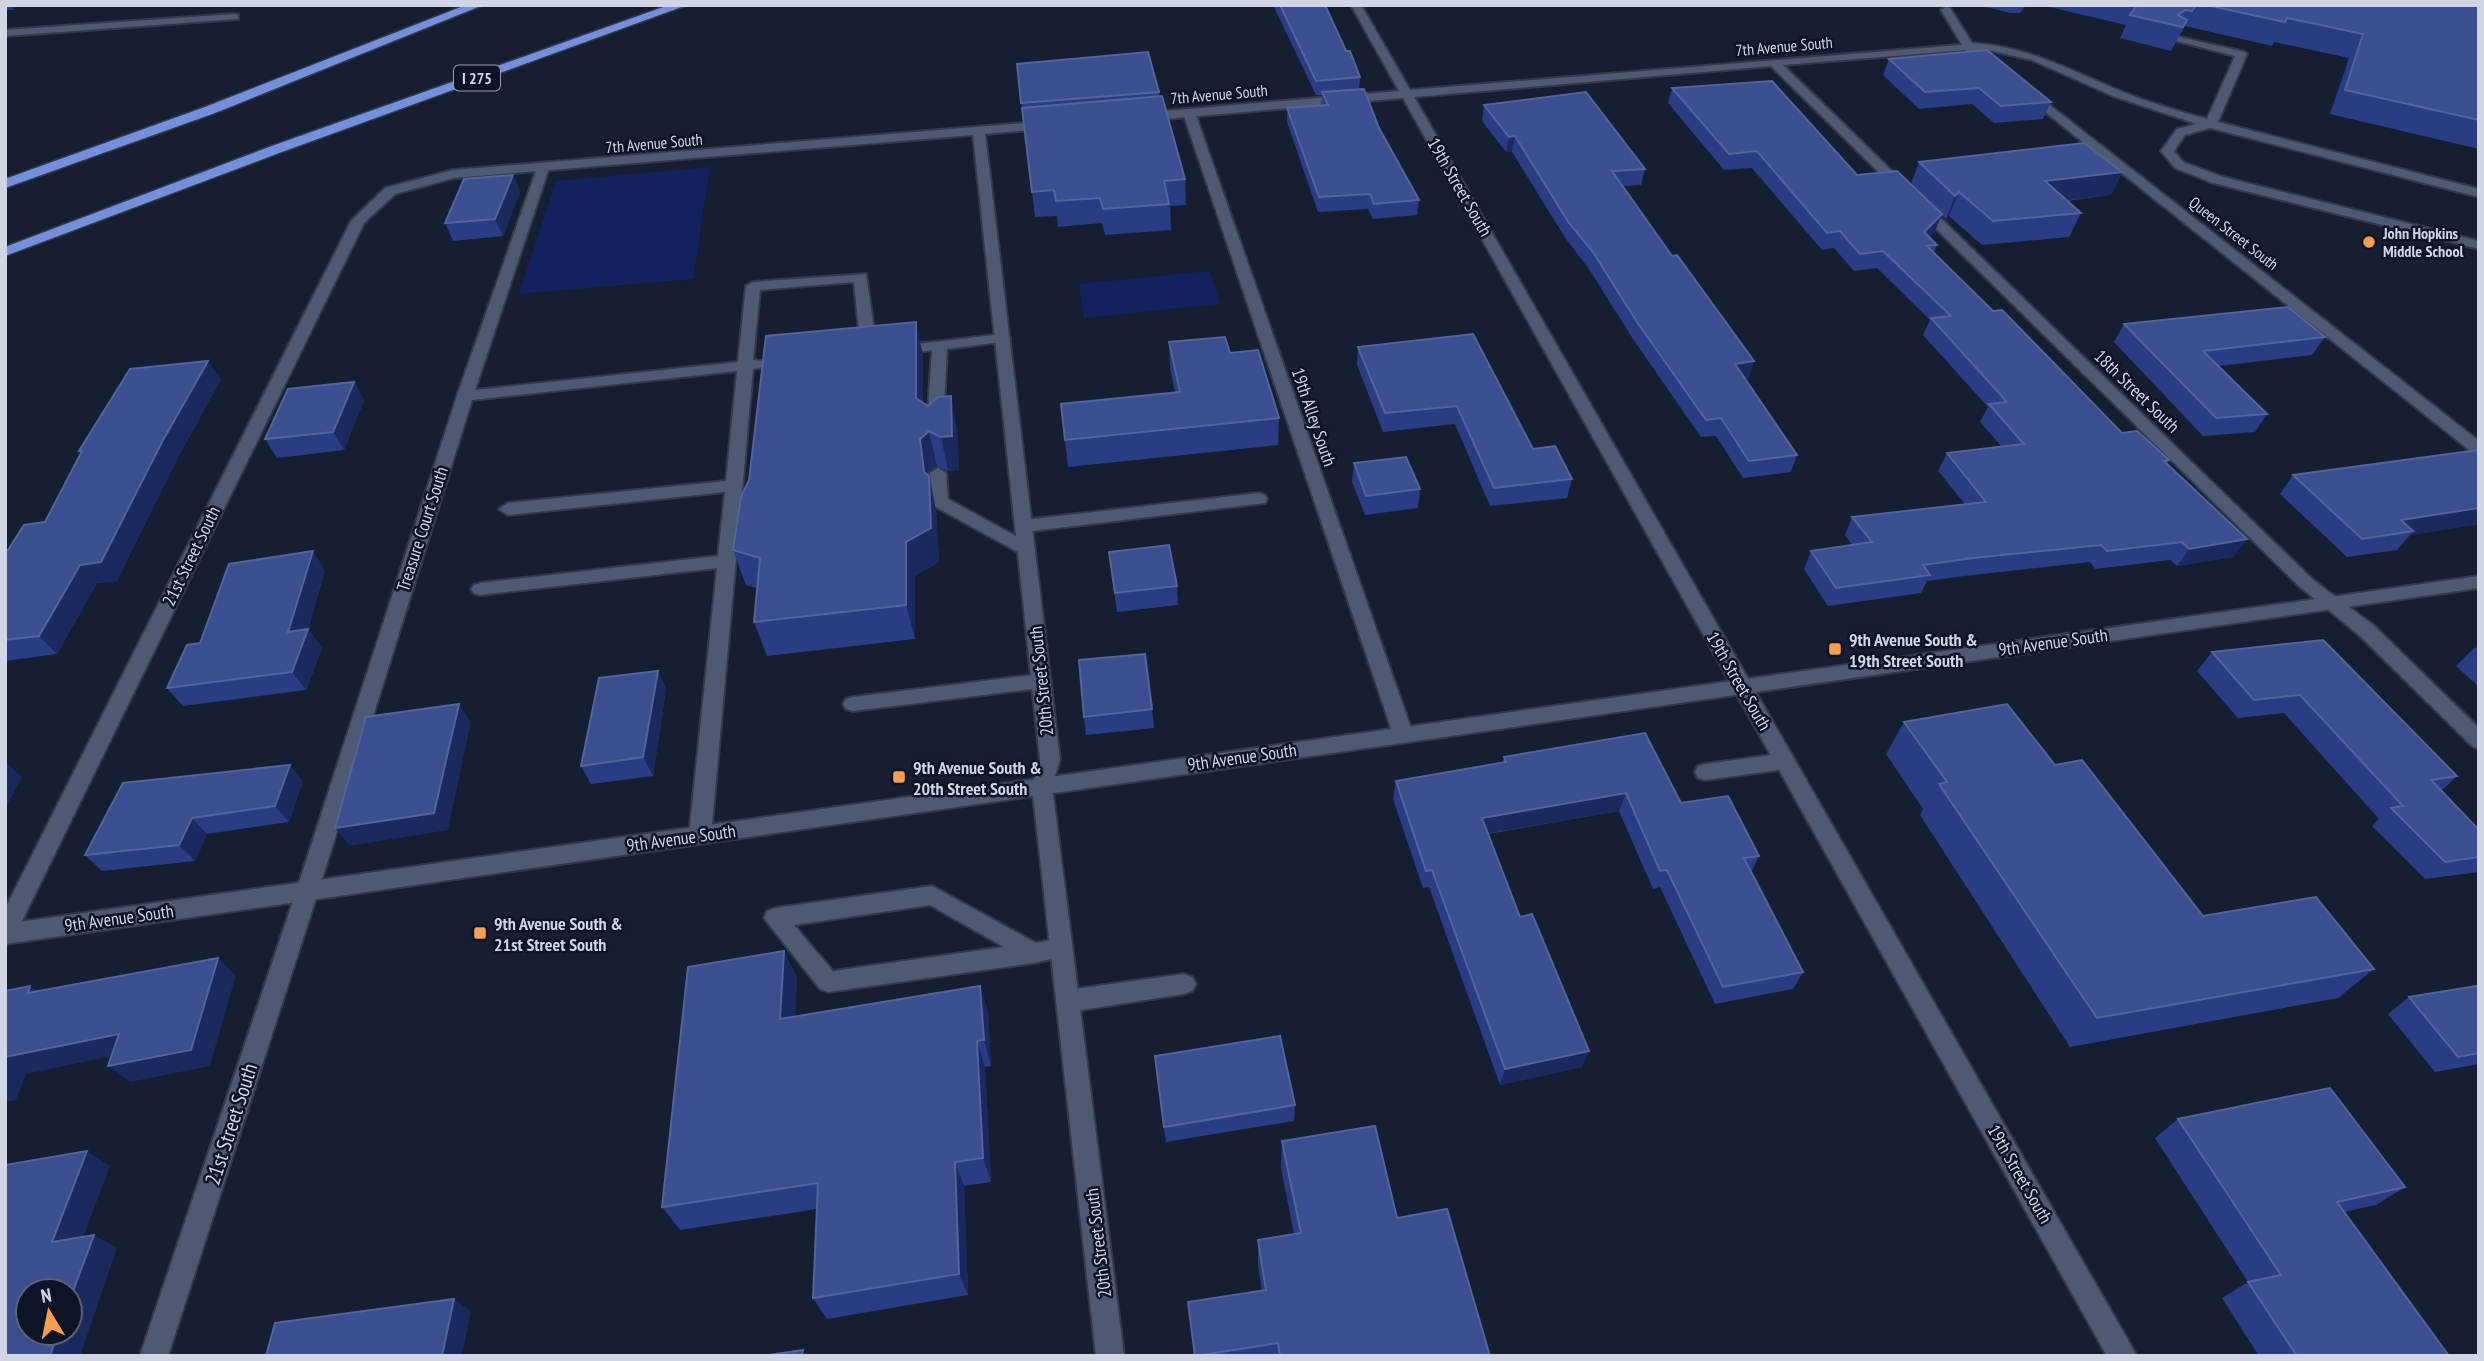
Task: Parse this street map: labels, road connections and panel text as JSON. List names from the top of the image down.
{
  "streets": {
    "highway": ["I 275"],
    "street": [
      "7th Avenue South",
      "19th Street South",
      "Queen Street South",
      "18th Street South",
      "19th Alley South",
      "Treasure Court South",
      "21st Street South",
      "9th Avenue South",
      "20th Street South"
    ]
  },
  "crossings": [
    ["7th Avenue South", "19th Street South"],
    ["7th Avenue South", "18th Street South"],
    ["7th Avenue South", "19th Alley South"],
    ["7th Avenue South", "Treasure Court South"],
    ["7th Avenue South", "21st Street South"],
    ["7th Avenue South", "20th Street South"],
    ["19th Street South", "9th Avenue South"],
    ["18th Street South", "9th Avenue South"],
    ["19th Alley South", "9th Avenue South"],
    ["Treasure Court South", "21st Street South"],
    ["Treasure Court South", "9th Avenue South"],
    ["21st Street South", "9th Avenue South"],
    ["9th Avenue South", "20th Street South"]
  ],
  "places": {
    "other": ["John Hopkins Middle School"],
    "transit": ["9th Avenue South & 19th Street South", "9th Avenue South & 20th Street South", "9th Avenue South & 21st Street South"]
  },
  "north": "top"
}
